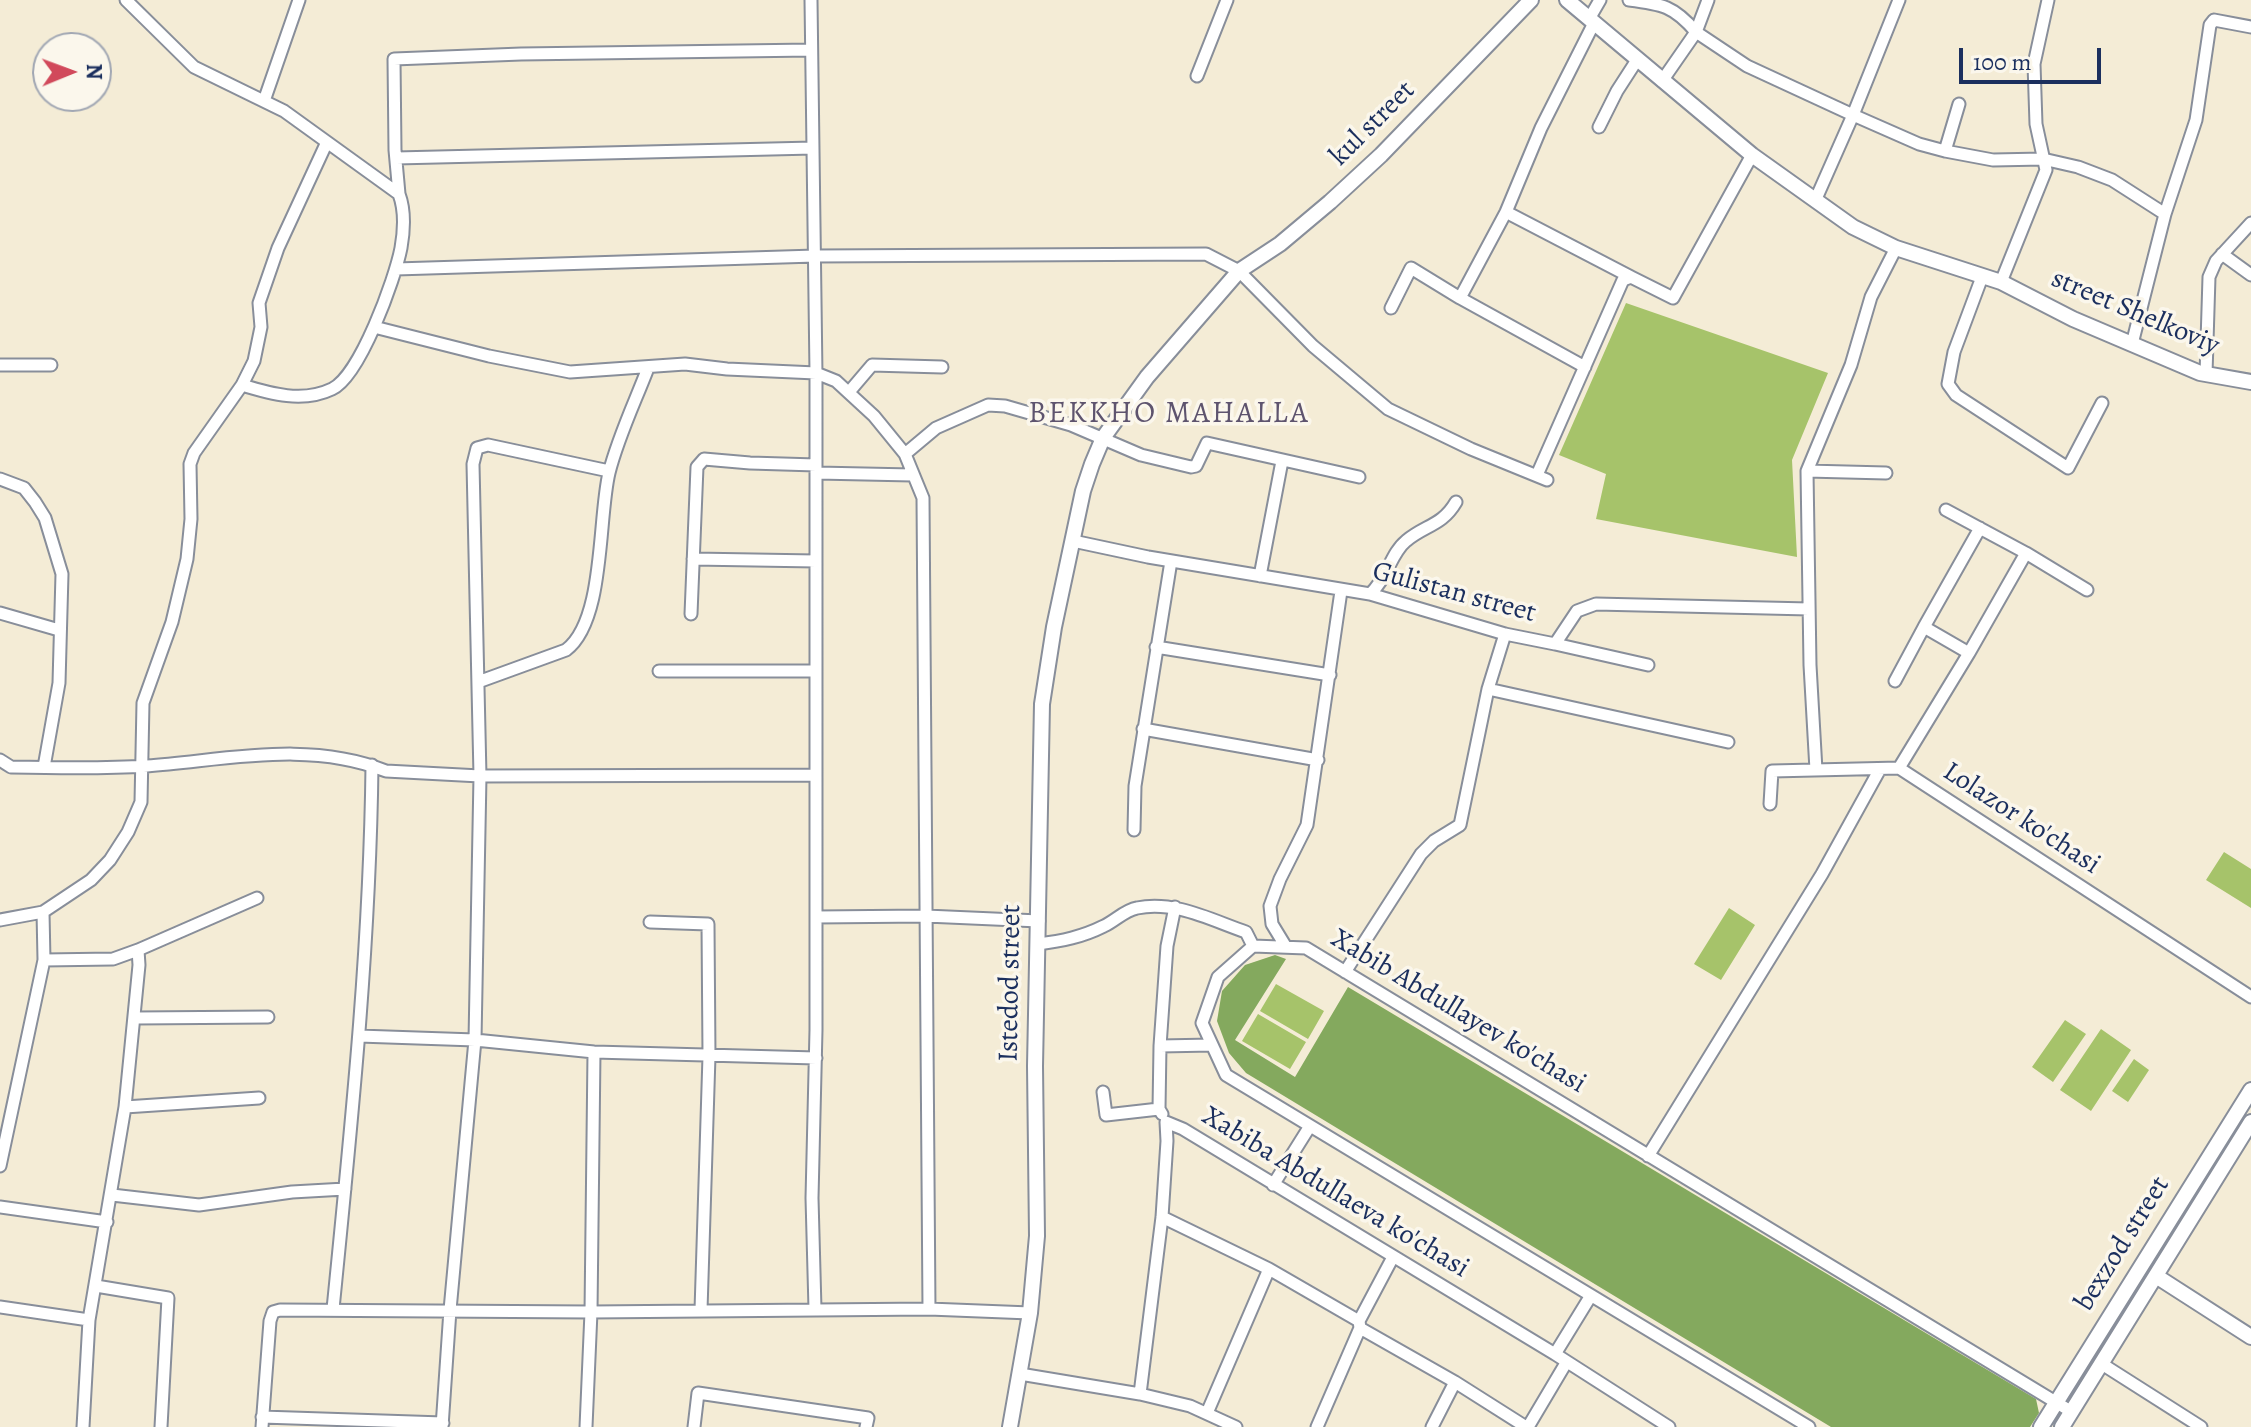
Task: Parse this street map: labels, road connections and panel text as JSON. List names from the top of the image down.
{
  "streets": {
    "street": [
      "kul street",
      "street Shelkoviy",
      "Gulistan street",
      "Lolazor ko'chasi",
      "Istedod street",
      "Xabib Abdullayev ko'chasi",
      "Xabiba Abdullaeva ko'chasi",
      "bexzod street"
    ]
  },
  "crossings": [
    ["kul street", "Istedod street"],
    ["Gulistan street", "Istedod street"],
    ["Xabib Abdullayev ko'chasi", "bexzod street"]
  ],
  "districts": ["BEKKHO MAHALLA"],
  "scale_bar": "100 m",
  "north": "right"
}
